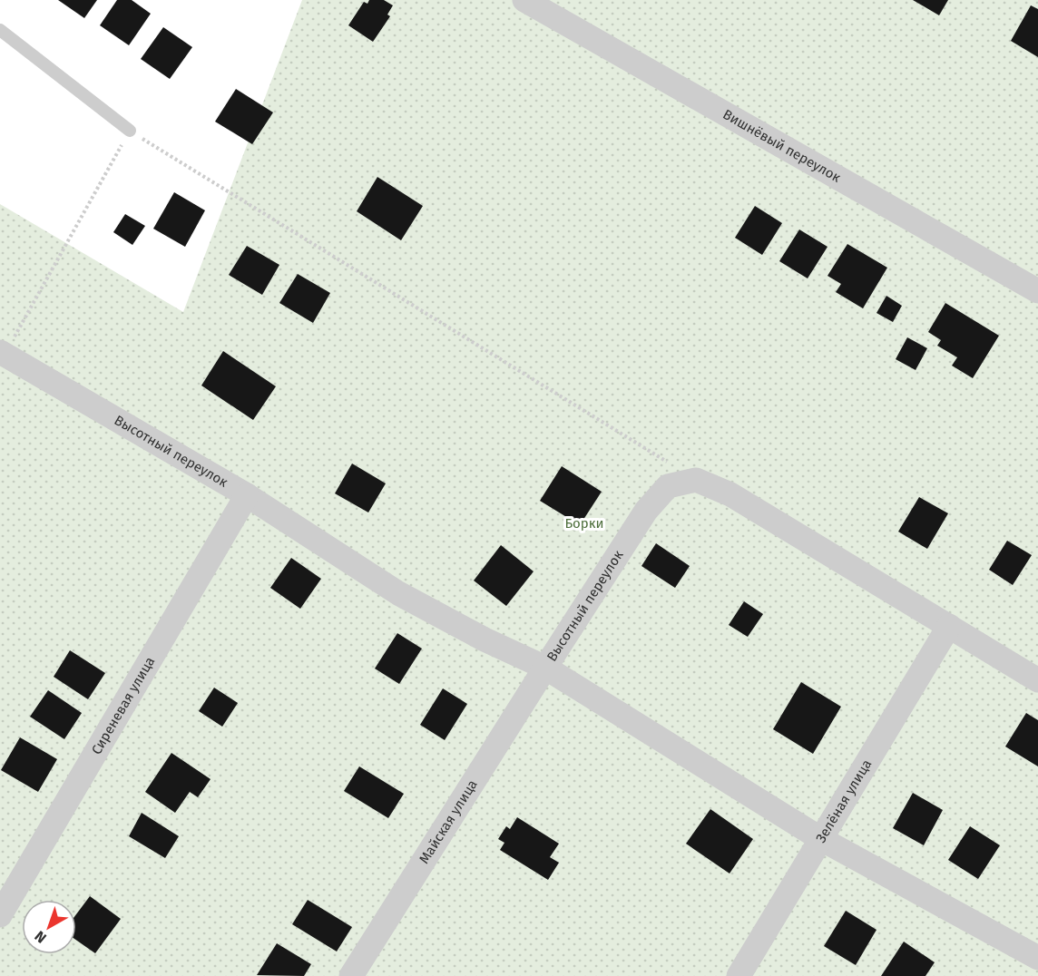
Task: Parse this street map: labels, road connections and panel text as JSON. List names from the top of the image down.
{
  "streets": {
    "street": [
      "Вишнёвый переулок",
      "Высотный переулок",
      "Сиреневая улица",
      "Зелёная улица",
      "Майская улица"
    ]
  },
  "crossings": [
    ["Высотный переулок", "Сиреневая улица"],
    ["Высотный переулок", "Майская улица"]
  ],
  "parks": ["Борки"],
  "north": "bottom left"
}
